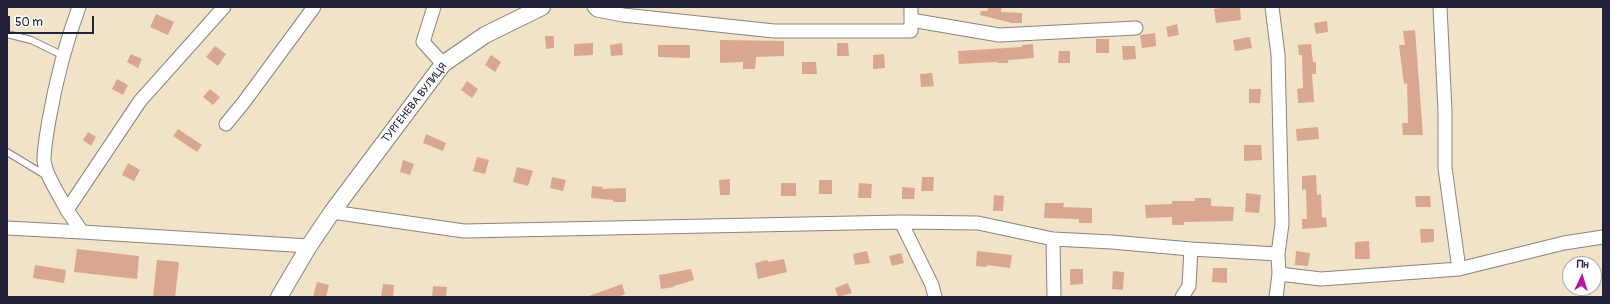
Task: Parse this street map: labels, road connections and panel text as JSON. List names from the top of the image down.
{
  "streets": {
    "street": ["ТУРГЕНЕВА ВУЛИЦЯ"]
  },
  "scale_bar": "50 m",
  "north": "top"
}
